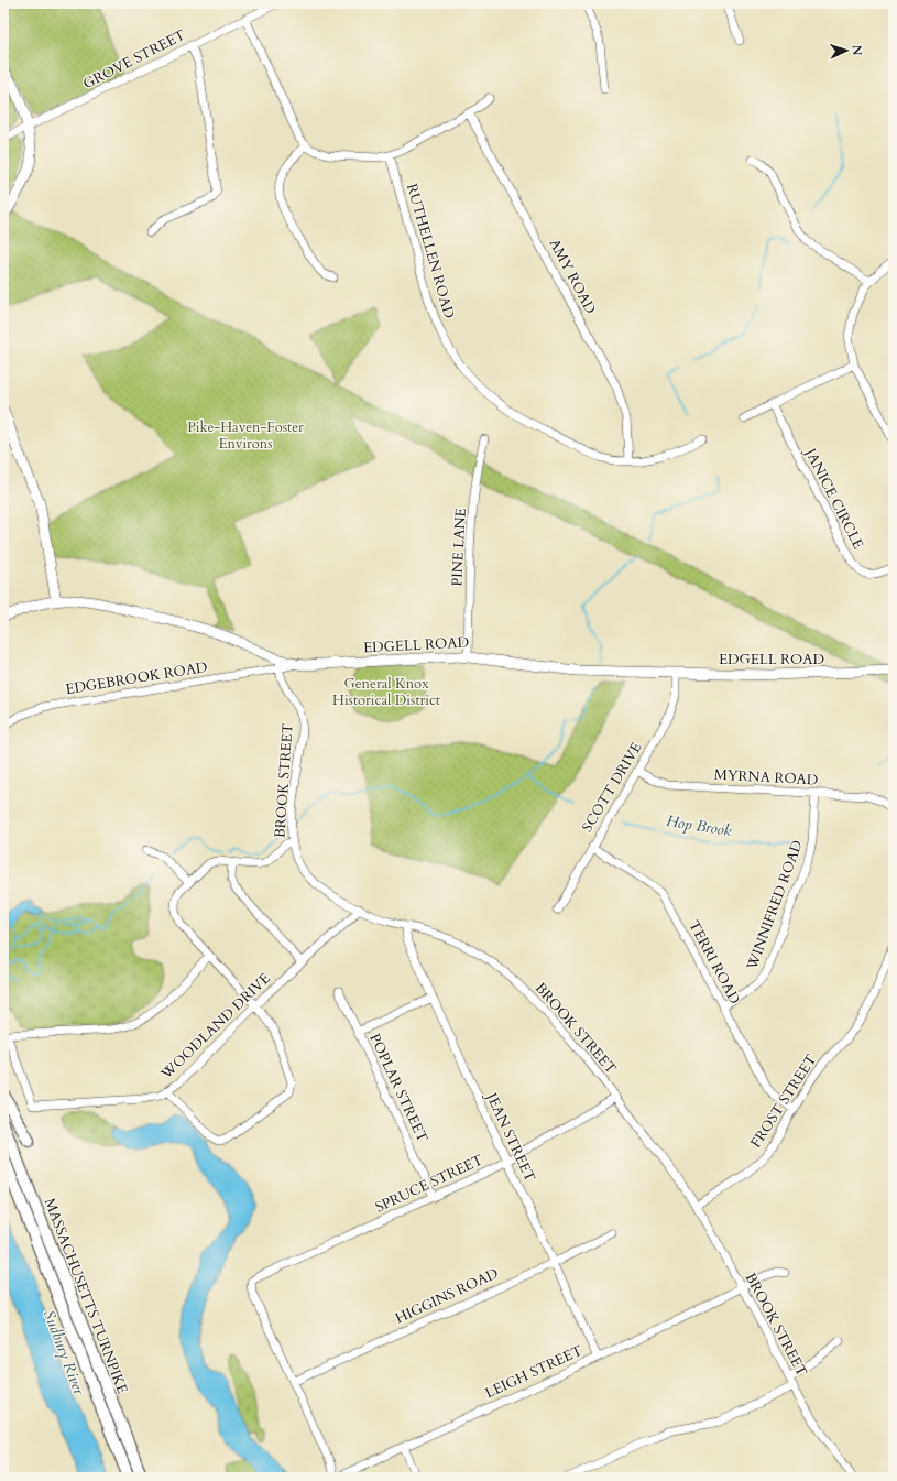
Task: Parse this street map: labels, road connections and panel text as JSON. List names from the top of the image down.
{
  "streets": {
    "highway": ["MASSACHUSETTS TURNPIKE"],
    "main road": ["EDGELL ROAD"],
    "street": [
      "GROVE STREET",
      "RUTHELLEN ROAD",
      "AMY ROAD",
      "JANICE CIRCLE",
      "PINE LANE",
      "EDGEBROOK ROAD",
      "MYRNA ROAD",
      "BROOK STREET",
      "SCOTT DRIVE",
      "WINNIFRED ROAD",
      "TERRI ROAD",
      "WOODLAND DRIVE",
      "POPLAR STREET",
      "FROST STREET",
      "JEAN STREET",
      "SPRUCE STREET",
      "HIGGINS ROAD",
      "LEIGH STREET"
    ]
  },
  "crossings": [
    ["RUTHELLEN ROAD", "AMY ROAD"],
    ["PINE LANE", "EDGELL ROAD"],
    ["EDGELL ROAD", "EDGEBROOK ROAD"],
    ["EDGELL ROAD", "BROOK STREET"],
    ["EDGELL ROAD", "SCOTT DRIVE"],
    ["EDGEBROOK ROAD", "BROOK STREET"],
    ["MYRNA ROAD", "SCOTT DRIVE"],
    ["MYRNA ROAD", "WINNIFRED ROAD"],
    ["BROOK STREET", "WOODLAND DRIVE"],
    ["BROOK STREET", "FROST STREET"],
    ["BROOK STREET", "JEAN STREET"],
    ["BROOK STREET", "SPRUCE STREET"],
    ["BROOK STREET", "LEIGH STREET"],
    ["SCOTT DRIVE", "TERRI ROAD"],
    ["WINNIFRED ROAD", "TERRI ROAD"],
    ["TERRI ROAD", "FROST STREET"],
    ["POPLAR STREET", "SPRUCE STREET"],
    ["JEAN STREET", "SPRUCE STREET"],
    ["JEAN STREET", "HIGGINS ROAD"],
    ["JEAN STREET", "LEIGH STREET"],
    ["SPRUCE STREET", "LEIGH STREET"],
    ["HIGGINS ROAD", "LEIGH STREET"]
  ],
  "water": ["Hop Brook", "Sudbury River"],
  "parks": ["Pike-Haven-Foster Environs", "General Knox Historical District"],
  "north": "right"
}
